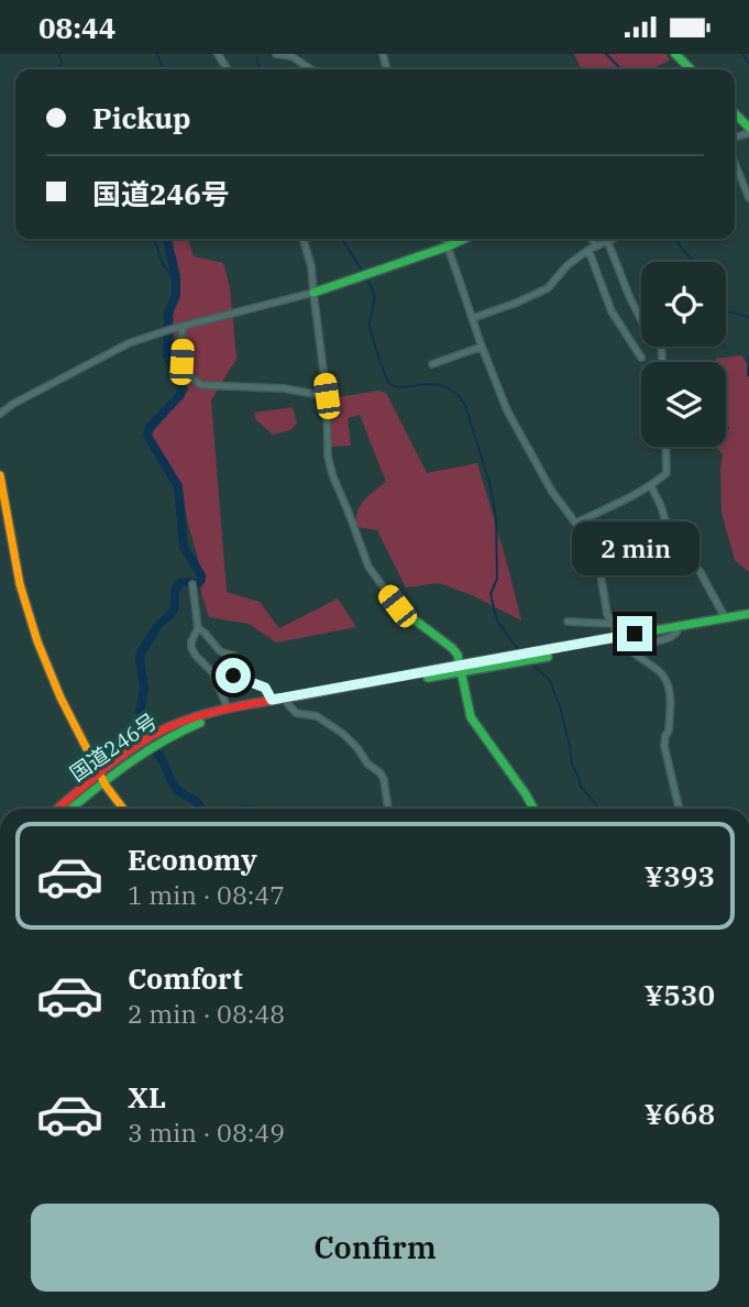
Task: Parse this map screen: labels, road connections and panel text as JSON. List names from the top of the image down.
{
  "streets": {
    "main road": ["国道246号"]
  },
  "page": {
    "status": "08:44",
    "banner": ["Pickup", "国道246号"],
    "bubble": "2 min",
    "list": [
      {
        "name": "Economy",
        "note": "1 min · 08:47",
        "value": "¥393"
      },
      {
        "name": "Comfort",
        "note": "2 min · 08:48",
        "value": "¥530"
      },
      {
        "name": "XL",
        "note": "3 min · 08:49",
        "value": "¥668"
      }
    ],
    "buttons": "Confirm"
  }
}
